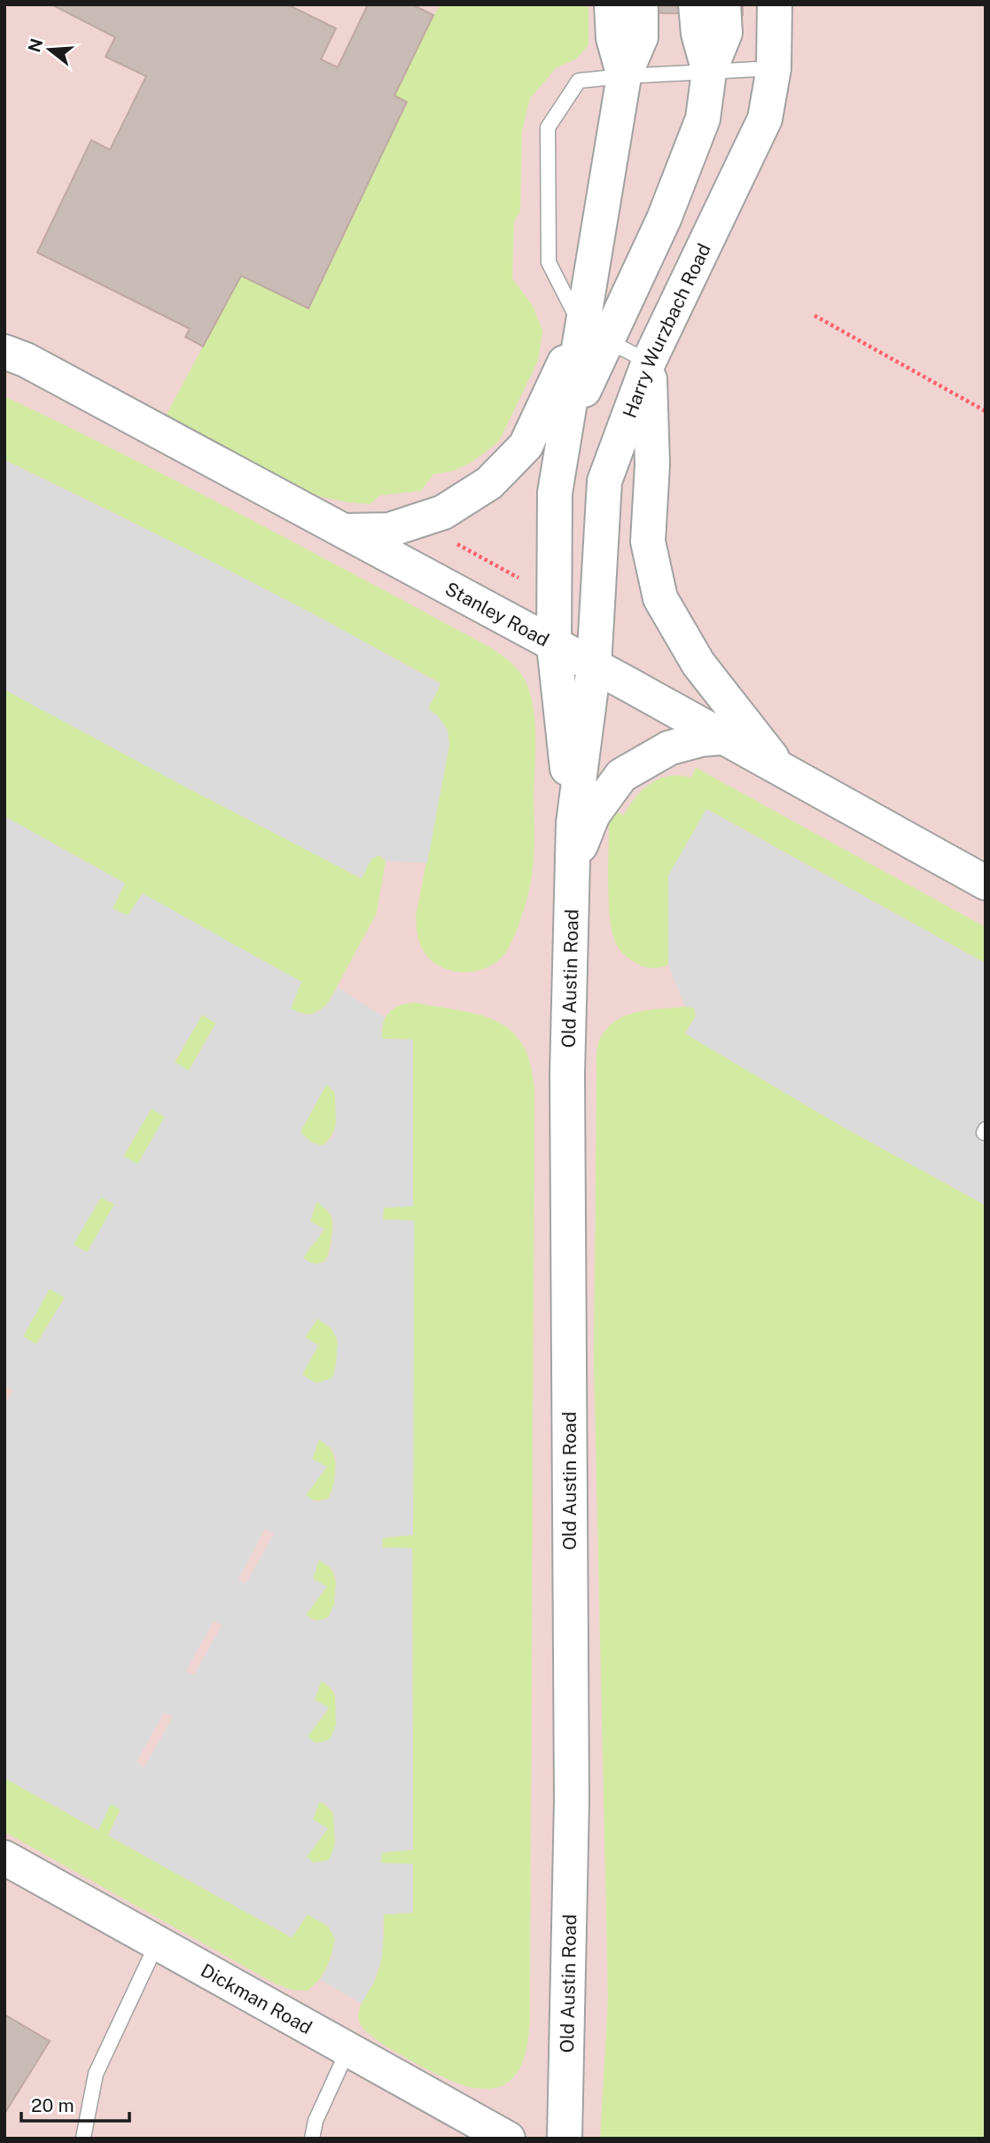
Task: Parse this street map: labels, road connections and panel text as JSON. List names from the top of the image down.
{
  "streets": {
    "street": [
      "Harry Wurzbach Road",
      "Stanley Road",
      "Old Austin Road",
      "Dickman Road"
    ]
  },
  "crossings": [
    ["Harry Wurzbach Road", "Stanley Road"],
    ["Harry Wurzbach Road", "Old Austin Road"],
    ["Stanley Road", "Old Austin Road"]
  ],
  "scale_bar": "20 m",
  "north": "left"
}
